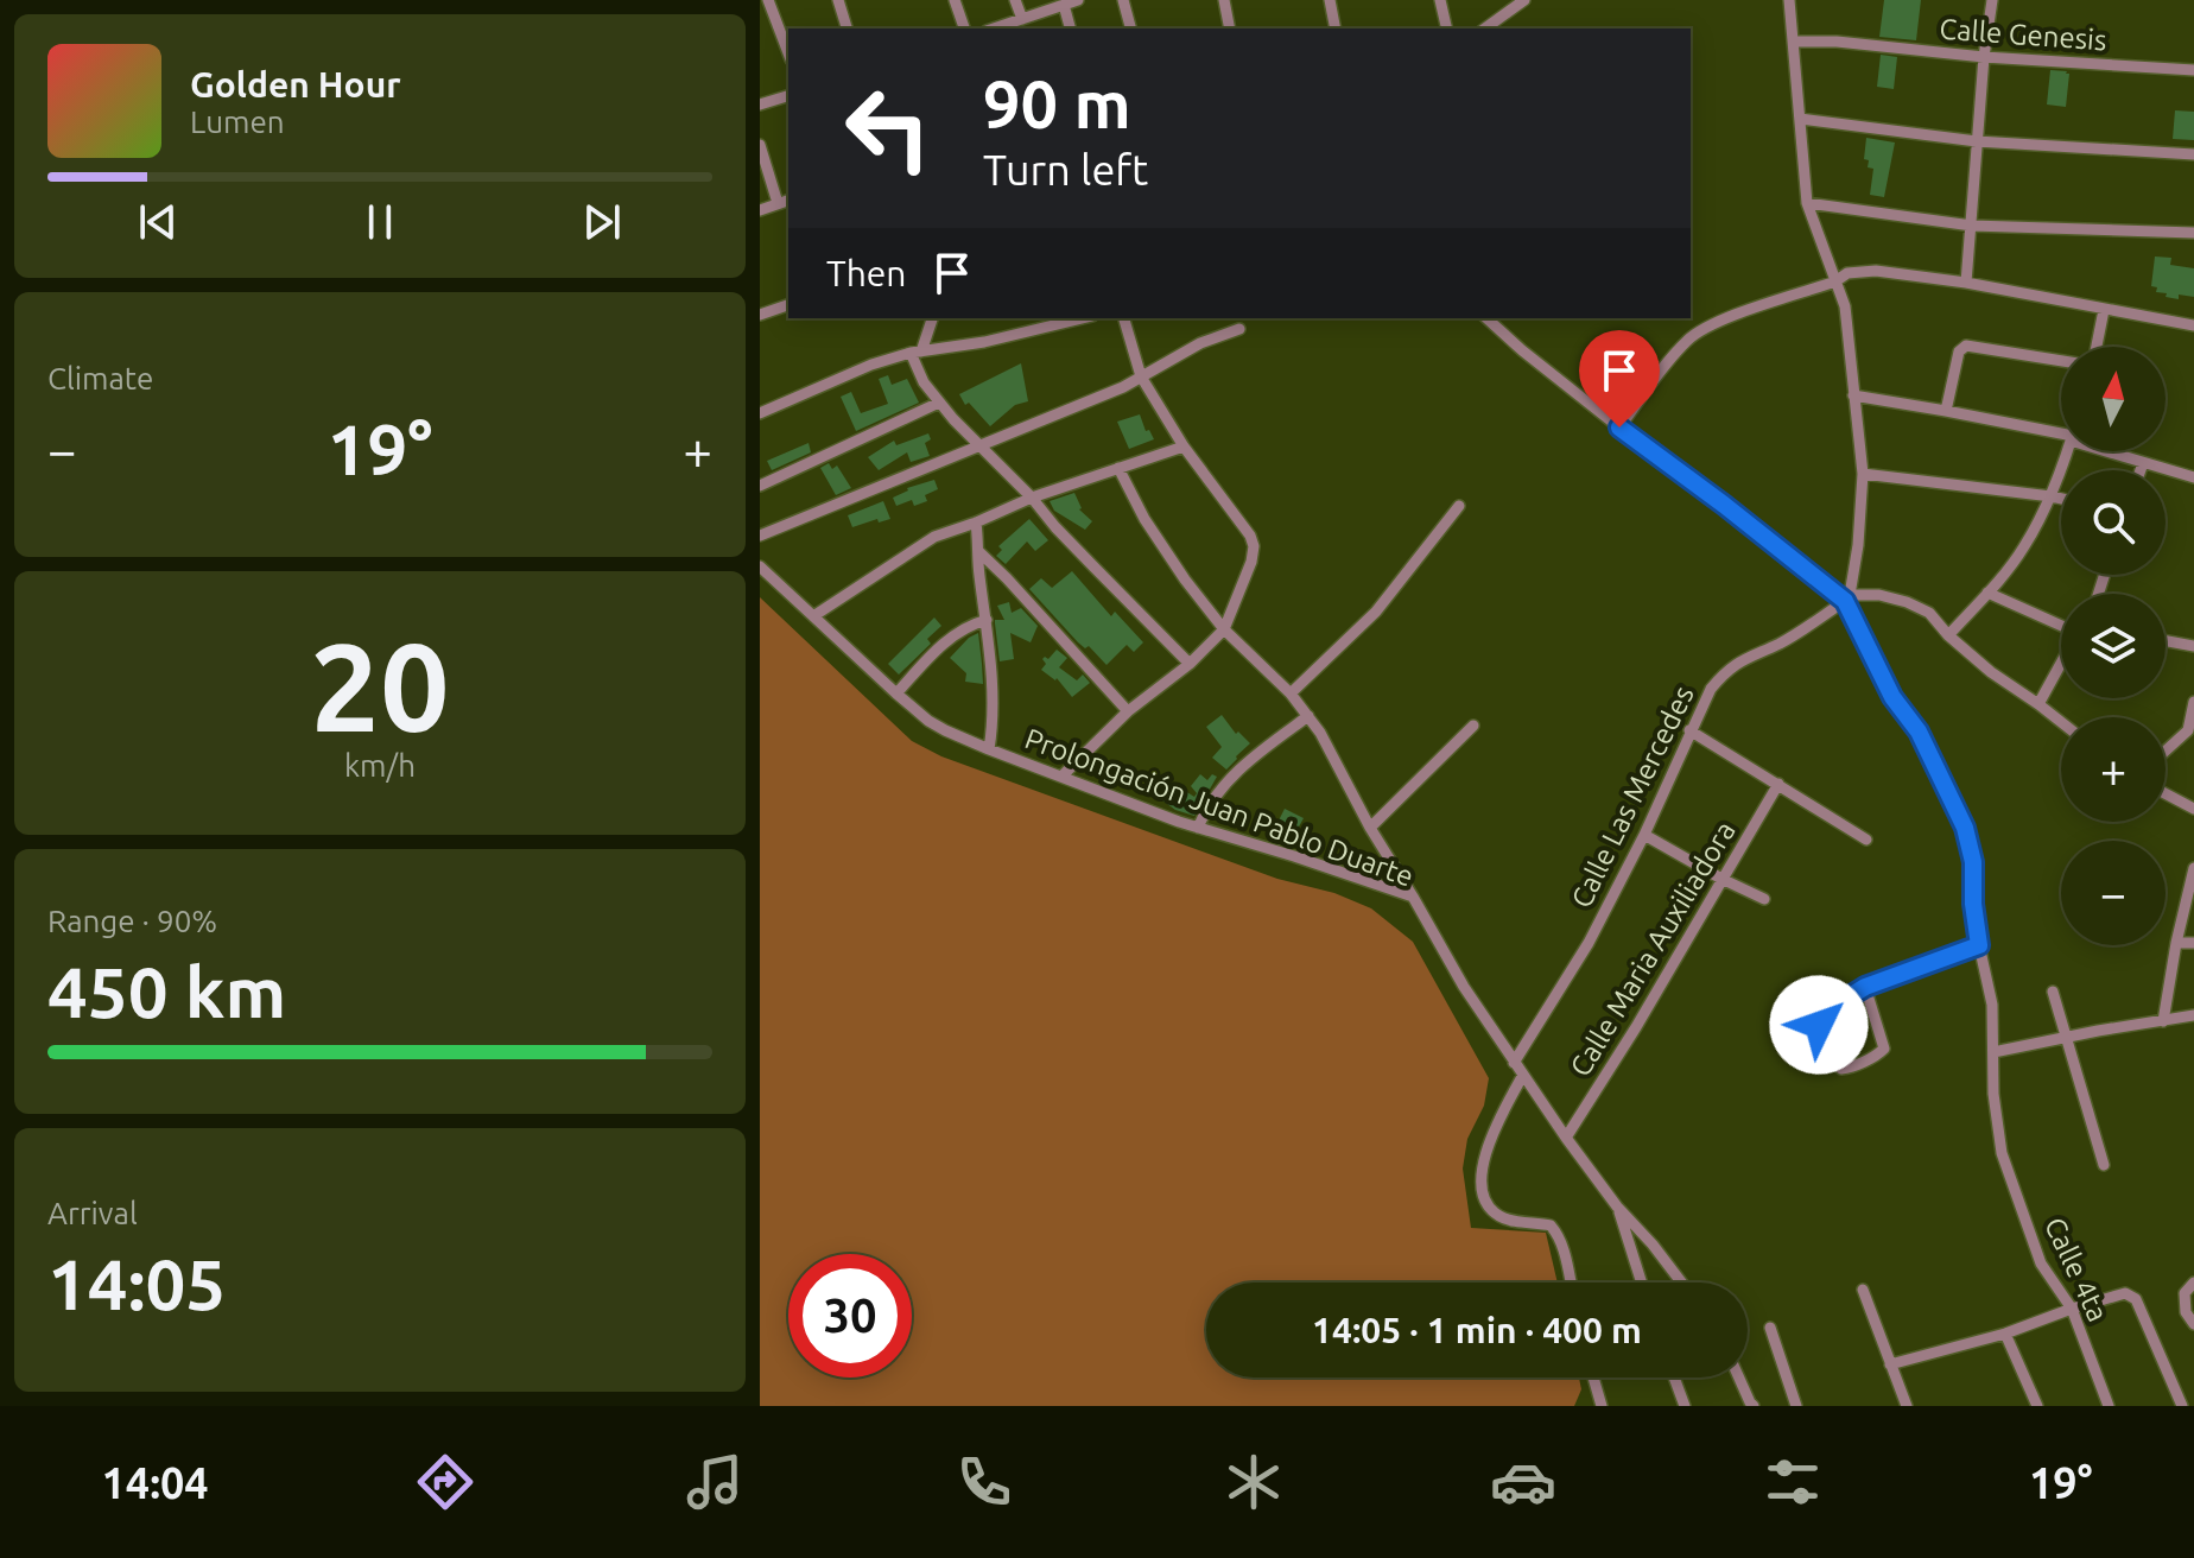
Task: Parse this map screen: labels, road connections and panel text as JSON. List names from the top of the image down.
{
  "streets": {
    "street": [
      "Calle Genesis",
      "Calle Las Mercedes",
      "Prolongación Juan Pablo Duarte",
      "Calle Maria Auxiliadora",
      "Calle 4ta"
    ]
  },
  "crossings": [
    ["Calle Las Mercedes", "Prolongación Juan Pablo Duarte"],
    ["Calle Las Mercedes", "Calle 4ta"],
    ["Prolongación Juan Pablo Duarte", "Calle Maria Auxiliadora"]
  ],
  "north": "top",
  "page": {
    "turn": ["90 m", "Turn left"],
    "song": ["Golden Hour", "Lumen"],
    "then": "Then",
    "tile": [
      "Climate",
      ["20", "km/h"],
      ["Range · 90%", "450 km"],
      ["Arrival", "14:05"]
    ],
    "map_buttons": ["+", "−"],
    "heat": ["−", "19°", "+"],
    "limit": "30",
    "trip": "14:05 · 1 min · 400 m",
    "tabs": ["14:04", "19°"]
  }
}
